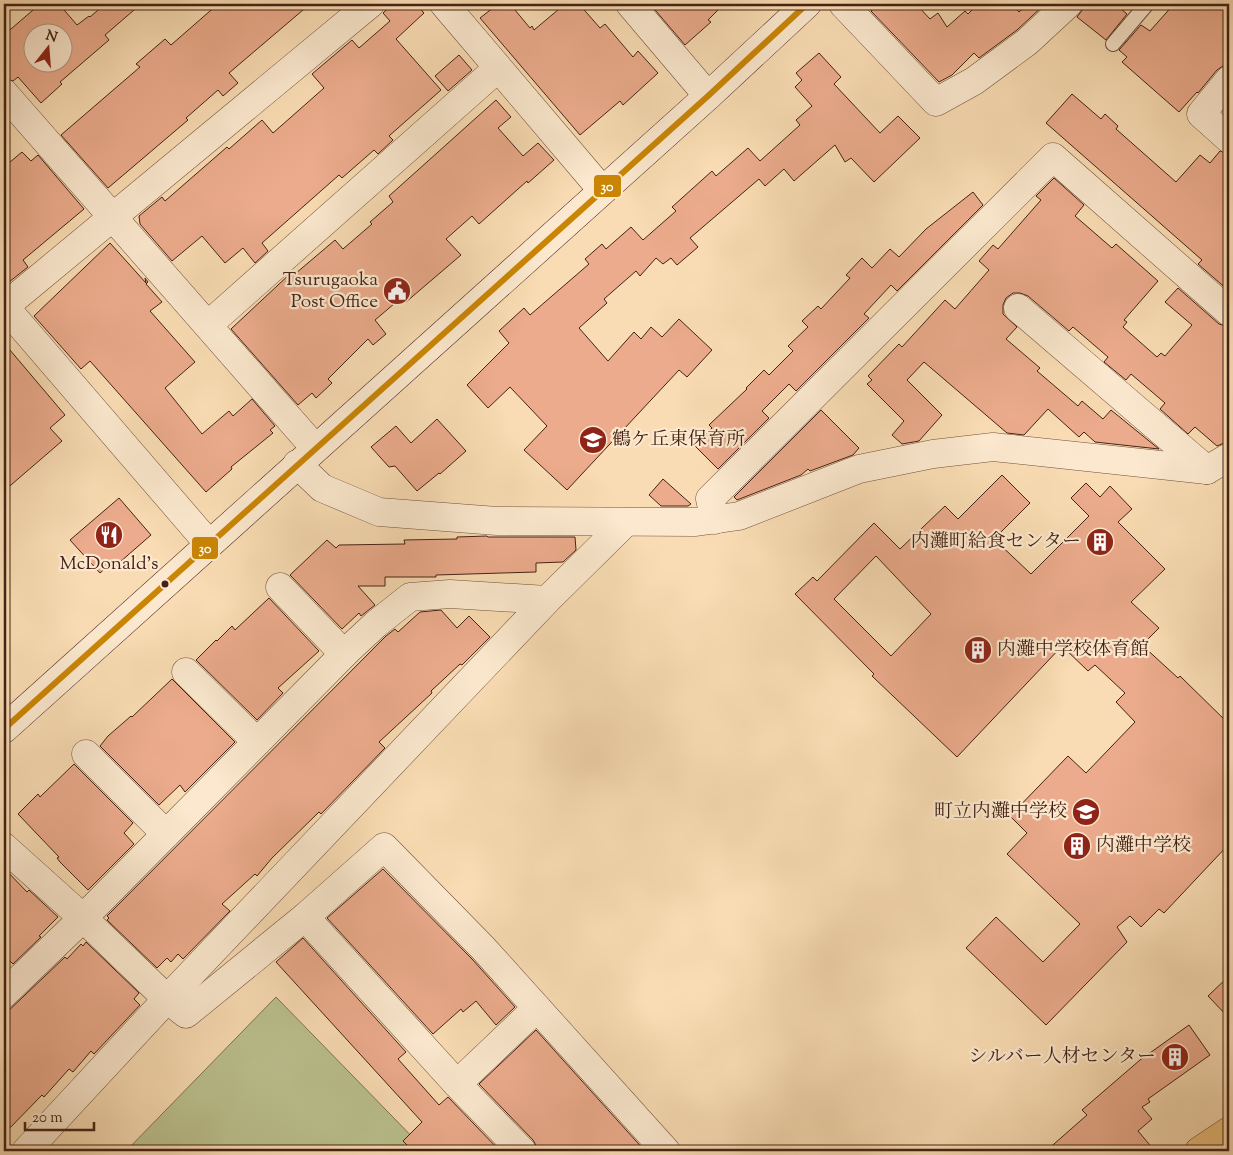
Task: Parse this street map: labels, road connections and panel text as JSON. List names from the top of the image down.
{
  "places": {
    "public building": ["Tsurugaoka Post Office"],
    "school or university": ["鶴ケ丘東保育所", "町立内灘中学校"],
    "restaurant": ["McDonald's"],
    "building": [
      "内灘町給食センター",
      "内灘中学校体育館",
      "内灘中学校",
      "シルバー人材センター"
    ]
  },
  "lines": ["transit line 30"],
  "scale_bar": "20 m",
  "north": "top"
}
